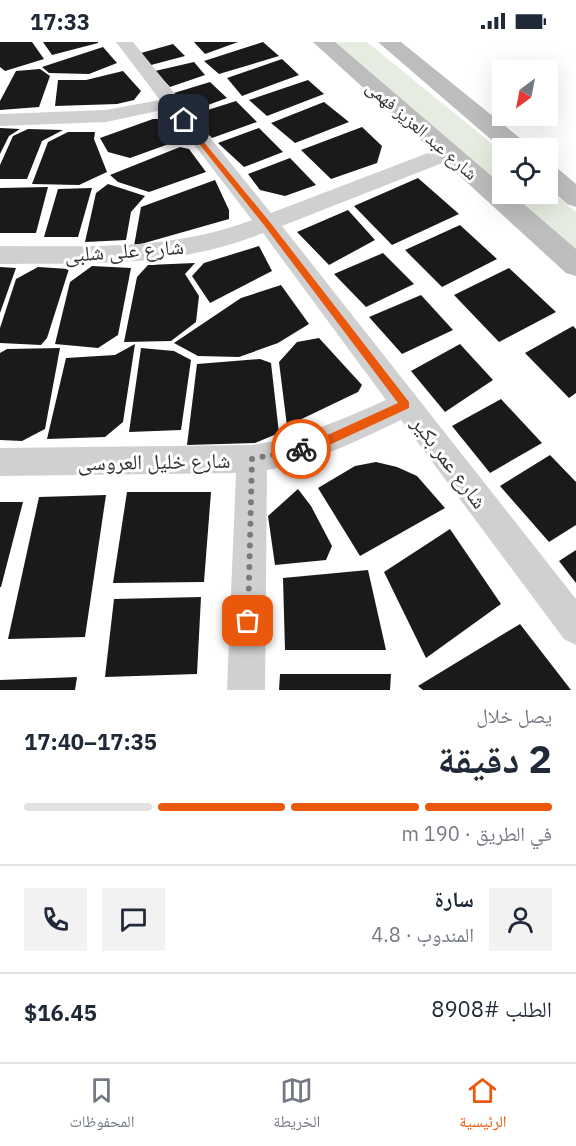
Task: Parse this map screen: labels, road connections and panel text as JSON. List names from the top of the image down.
{
  "streets": {
    "main road": ["شارع عبد العزيز فهمى"],
    "street": ["شارع على شلبى", "شارع خليل العروسى", "شارع عمر بكير"]
  },
  "crossings": [
    ["شارع عبد العزيز فهمى", "شارع على شلبى"],
    ["شارع على شلبى", "شارع عمر بكير"],
    ["شارع خليل العروسى", "شارع عمر بكير"]
  ],
  "north": "bottom left",
  "page": {
    "status": "17:33",
    "heading": ["2 دقيقة", "يصل خلال", "17:35–17:40"],
    "panel": [
      "سارة",
      "المندوب · 4.8",
      "الطلب #8908",
      "$16.45"
    ],
    "bar": "في الطريق · 190 m",
    "tabs": ["الرئيسية", "الخريطة", "المحفوظات"]
  }
}
